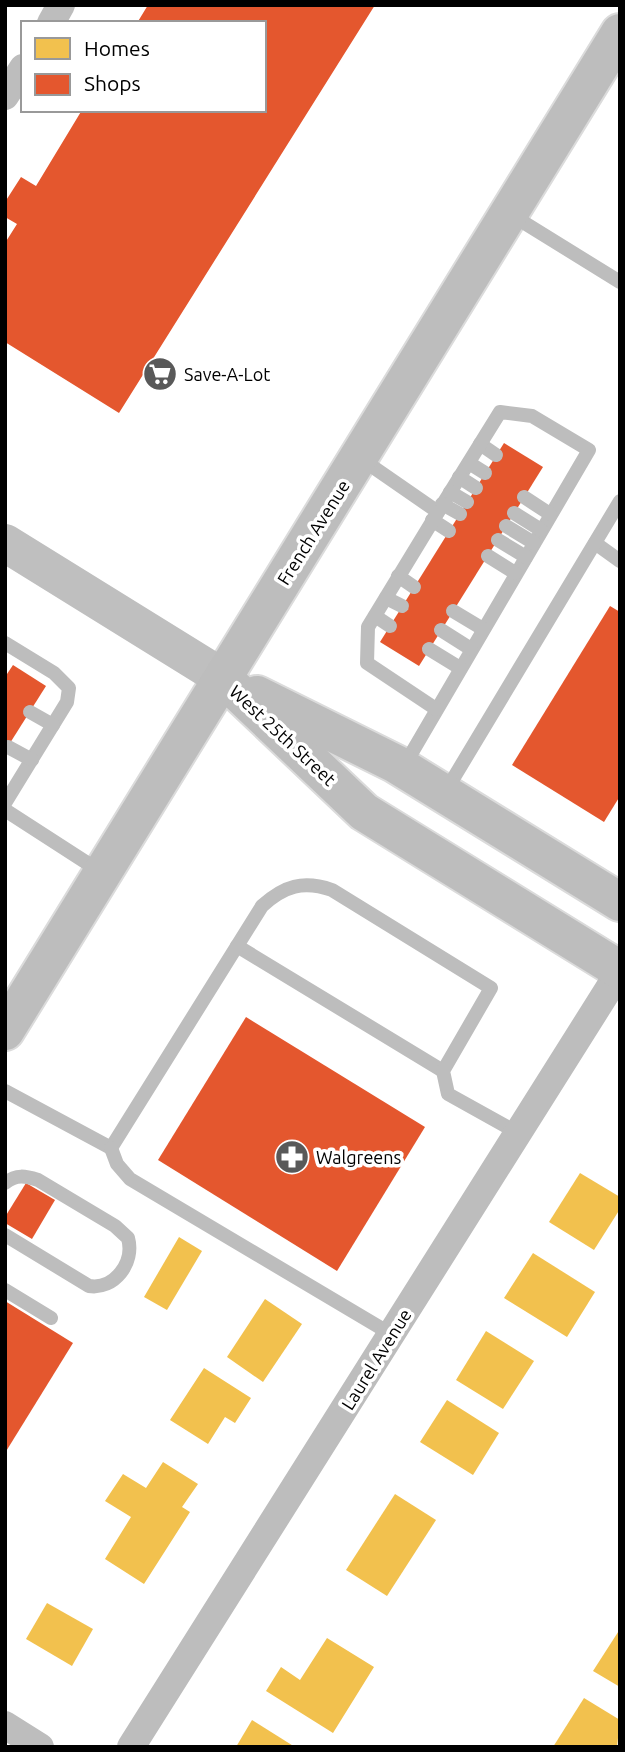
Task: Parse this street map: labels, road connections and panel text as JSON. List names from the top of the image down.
{
  "streets": {
    "main road": ["French Avenue", "West 25th Street"],
    "street": ["Laurel Avenue"]
  },
  "crossings": [
    ["French Avenue", "West 25th Street"],
    ["West 25th Street", "Laurel Avenue"]
  ],
  "places": {
    "supermarket": ["Save-A-Lot"],
    "pharmacy": ["Walgreens"]
  },
  "legend": ["Homes", "Shops"]
}
